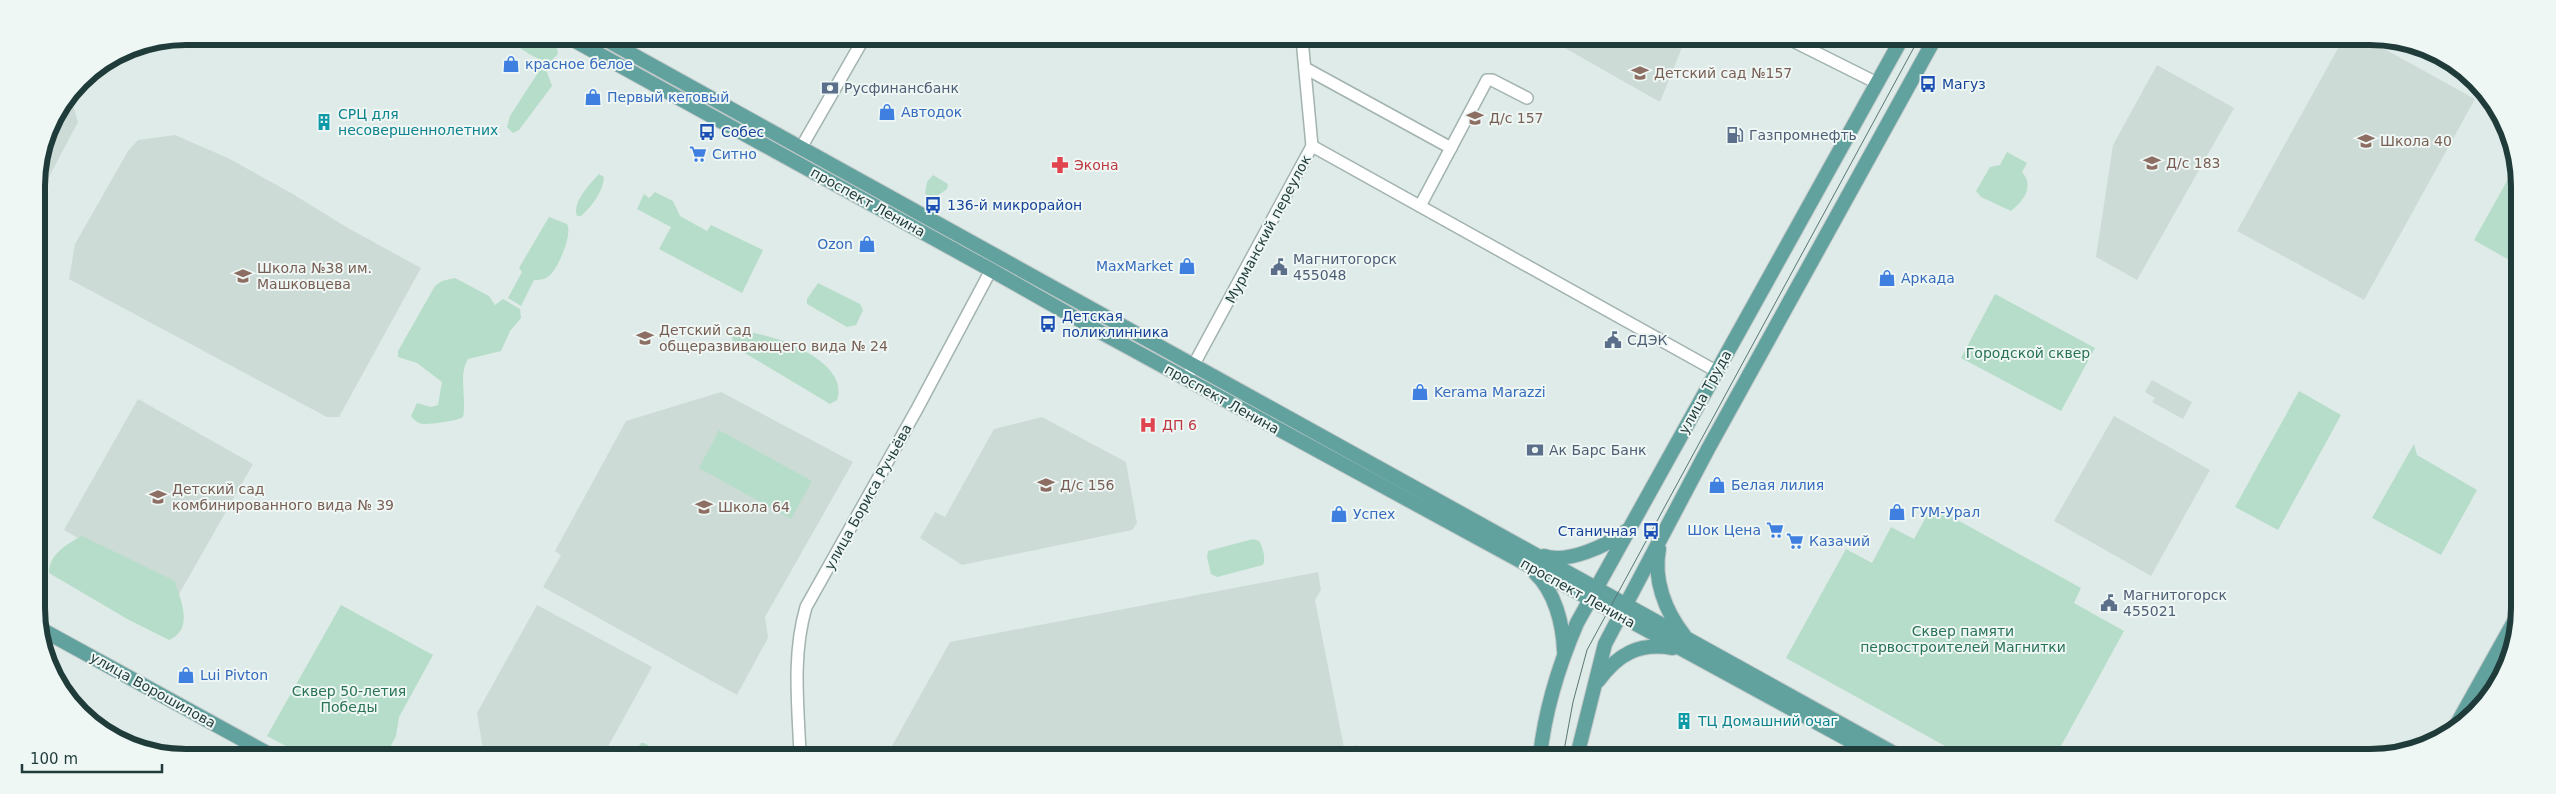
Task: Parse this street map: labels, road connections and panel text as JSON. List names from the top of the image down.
{
  "streets": {
    "main road": [
      "проспект Ленина",
      "улица Труда",
      "улица Бориса Ручьёва",
      "улица Ворошилова"
    ],
    "street": ["Мурманский переулок"]
  },
  "crossings": [
    ["проспект Ленина", "Мурманский переулок"],
    ["проспект Ленина", "улица Труда"],
    ["проспект Ленина", "улица Бориса Ручьёва"]
  ],
  "parks": ["Городской сквер", "Сквер памяти первостроителей Магнитки", "Сквер 50-летия Победы"],
  "places": {
    "shop": [
      "красное белое",
      "Первый кеговый",
      "Автодок",
      "Ozon",
      "MaxMarket",
      "Аркада",
      "Kerama Marazzi",
      "Белая лилия",
      "ГУМ-Урал",
      "Успех",
      "Lui Pivton"
    ],
    "school or university": [
      "Детский сад №157",
      "Д/с 157",
      "Школа 40",
      "Д/с 183",
      "Школа №38 им. Машковцева",
      "Детский сад общеразвивающего вида № 24",
      "Д/с 156",
      "Детский сад комбинированного вида № 39",
      "Школа 64"
    ],
    "bus stop": [
      "Магуз",
      "Собес",
      "136-й микрорайон",
      "Детская поликлинника",
      "Станичная"
    ],
    "bank": ["Русфинансбанк", "Ак Барс Банк"],
    "building": ["СРЦ для несовершеннолетних", "ТЦ Домашний очаг"],
    "fuel station": ["Газпромнефть"],
    "supermarket": ["Ситно", "Шок Цена", "Казачий"],
    "pharmacy": ["Экона"],
    "public building": ["Магнитогорск 455048", "СДЭК", "Магнитогорск 455021"],
    "hospital": ["ДП 6"]
  },
  "scale_bar": "100 m"
}
